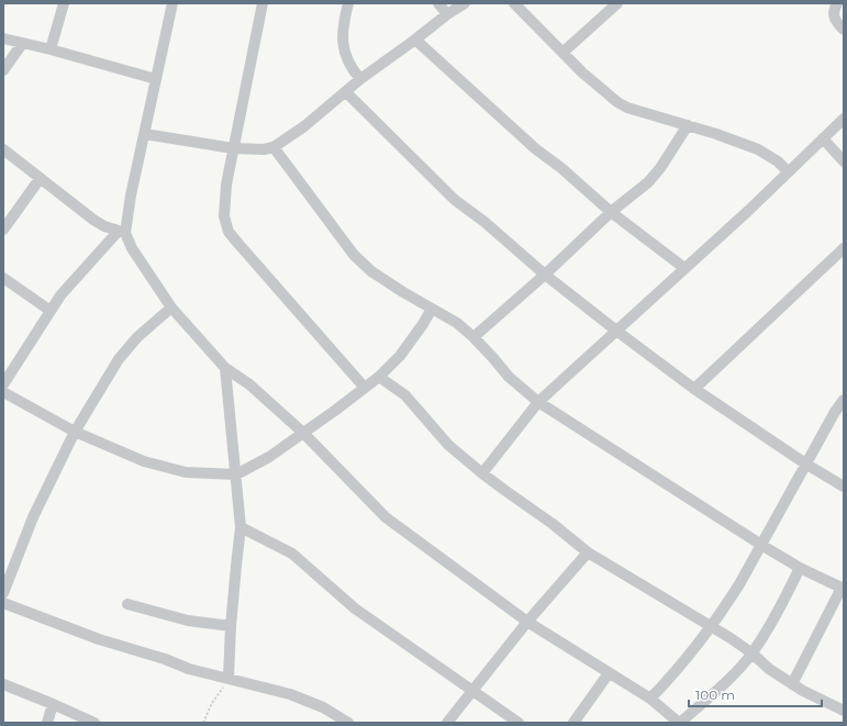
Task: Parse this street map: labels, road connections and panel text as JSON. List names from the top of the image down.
{
  "scale_bar": "100 m"
}
